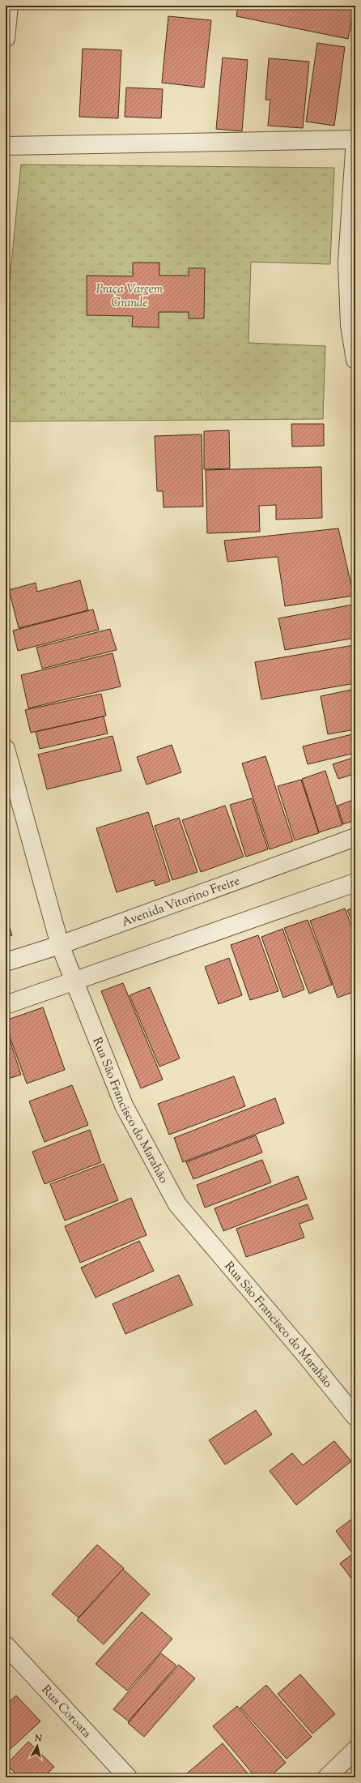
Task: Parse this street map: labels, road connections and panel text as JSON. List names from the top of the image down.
{
  "streets": {
    "street": ["Avenida Vitorino Freire", "Rua São Francisco do Marahão", "Rua Coroata"]
  },
  "crossings": [
    ["Avenida Vitorino Freire", "Rua São Francisco do Marahão"]
  ],
  "parks": ["Praça Vargem Grande"],
  "north": "top"
}
